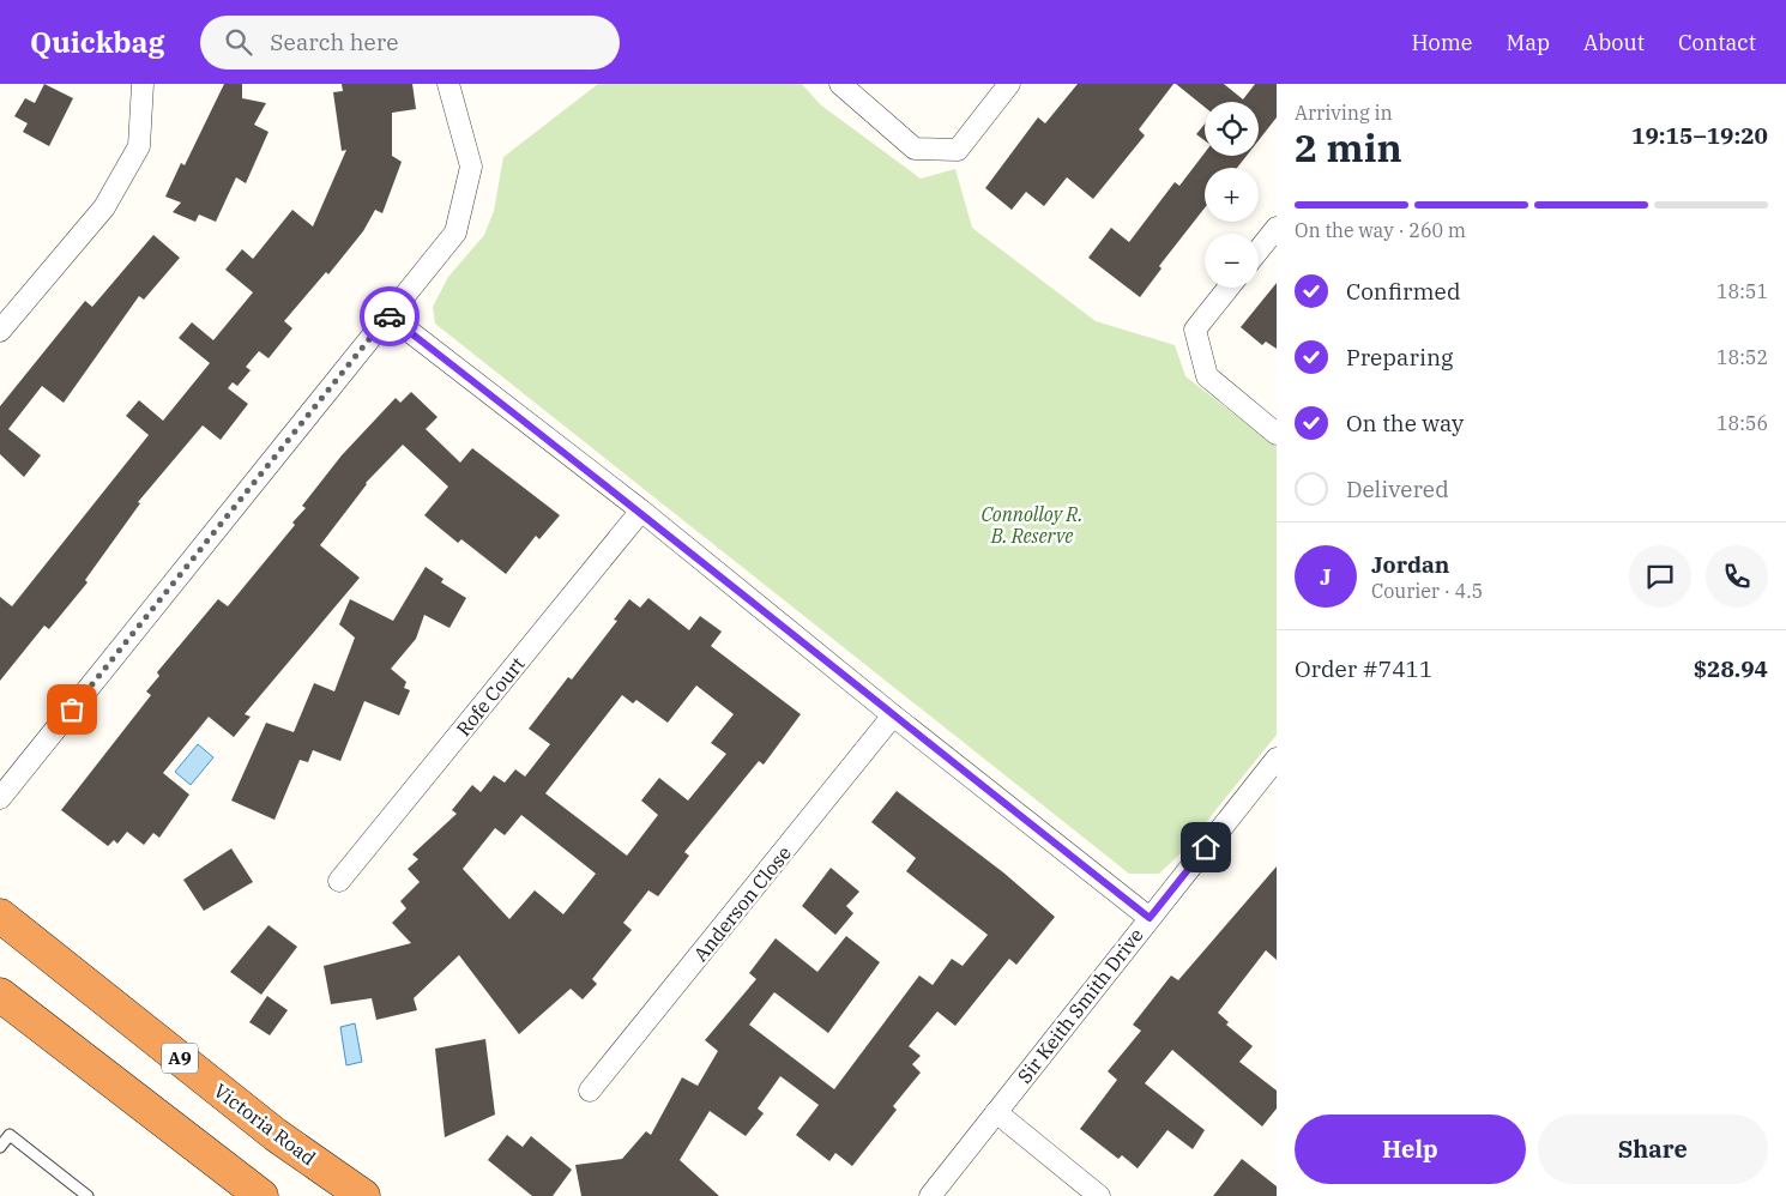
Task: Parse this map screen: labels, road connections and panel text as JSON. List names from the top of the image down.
{
  "streets": {
    "highway": ["A9", "Victoria Road"],
    "street": ["Rofe Court", "Anderson Close", "Sir Keith Smith Drive"]
  },
  "parks": ["Connolloy R. B. Reserve"],
  "page": {
    "header": "Quickbag",
    "search": "Search here",
    "nav": [
      "Home",
      "Map",
      "About",
      "Contact"
    ],
    "heading": ["2 min", "Arriving in", "19:15–19:20"],
    "panel": [
      "Jordan",
      "Courier · 4.5",
      "Order #7411",
      "$28.94"
    ],
    "map_buttons": ["+", "−"],
    "bar": "On the way · 260 m",
    "list": [
      ["Confirmed", "18:51"],
      ["Preparing", "18:52"],
      ["On the way", "18:56"],
      "Delivered"
    ],
    "round": "J",
    "buttons": ["Help", "Share"]
  }
}
